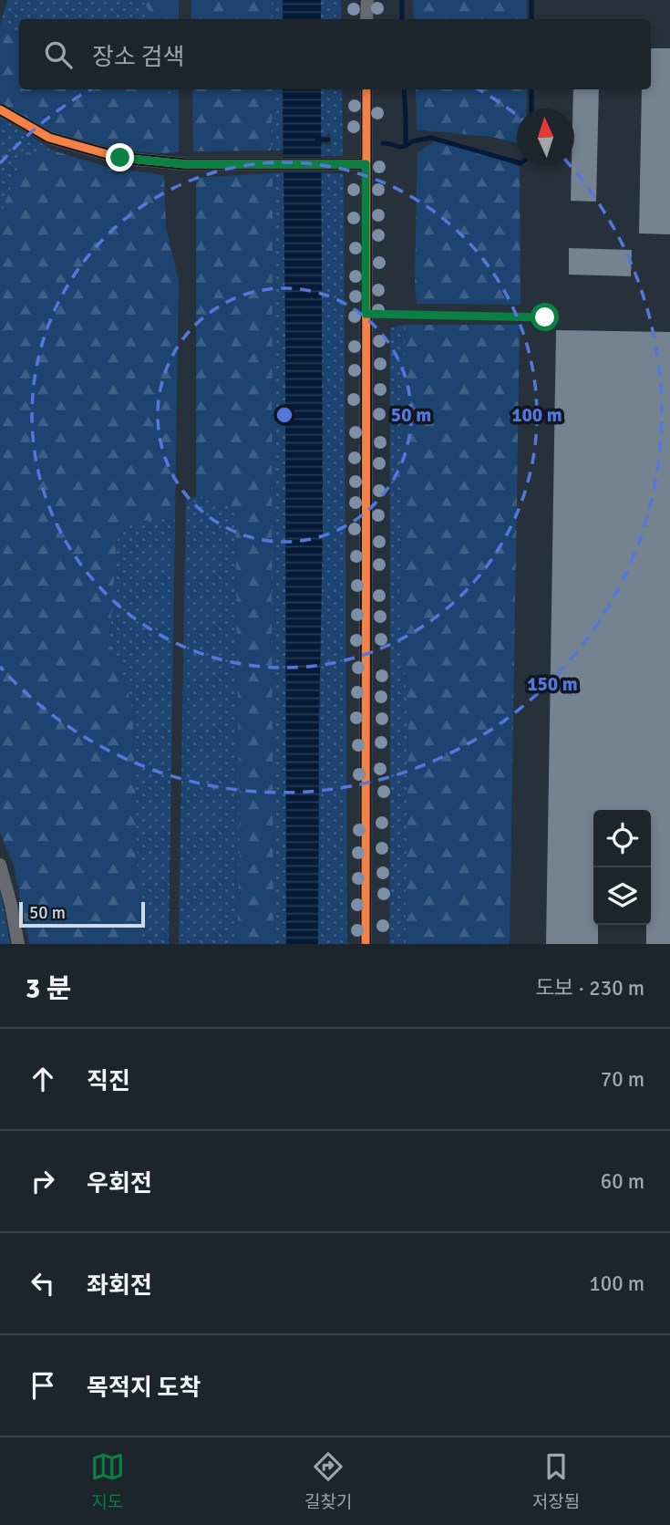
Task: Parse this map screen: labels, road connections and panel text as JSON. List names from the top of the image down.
{
  "scale_bar": "50 m",
  "north": "top",
  "page": {
    "search": "장소 검색",
    "scale": "50 m",
    "heading": ["3 분", "도보 · 230 m"],
    "list": [
      ["직진", "70 m"],
      ["우회전", "60 m"],
      ["좌회전", "100 m"],
      "목적지 도착"
    ],
    "nav": ["지도", "길찾기", "저장됨"]
  },
  "rings": ["50 m", "100 m", "150 m"]
}
